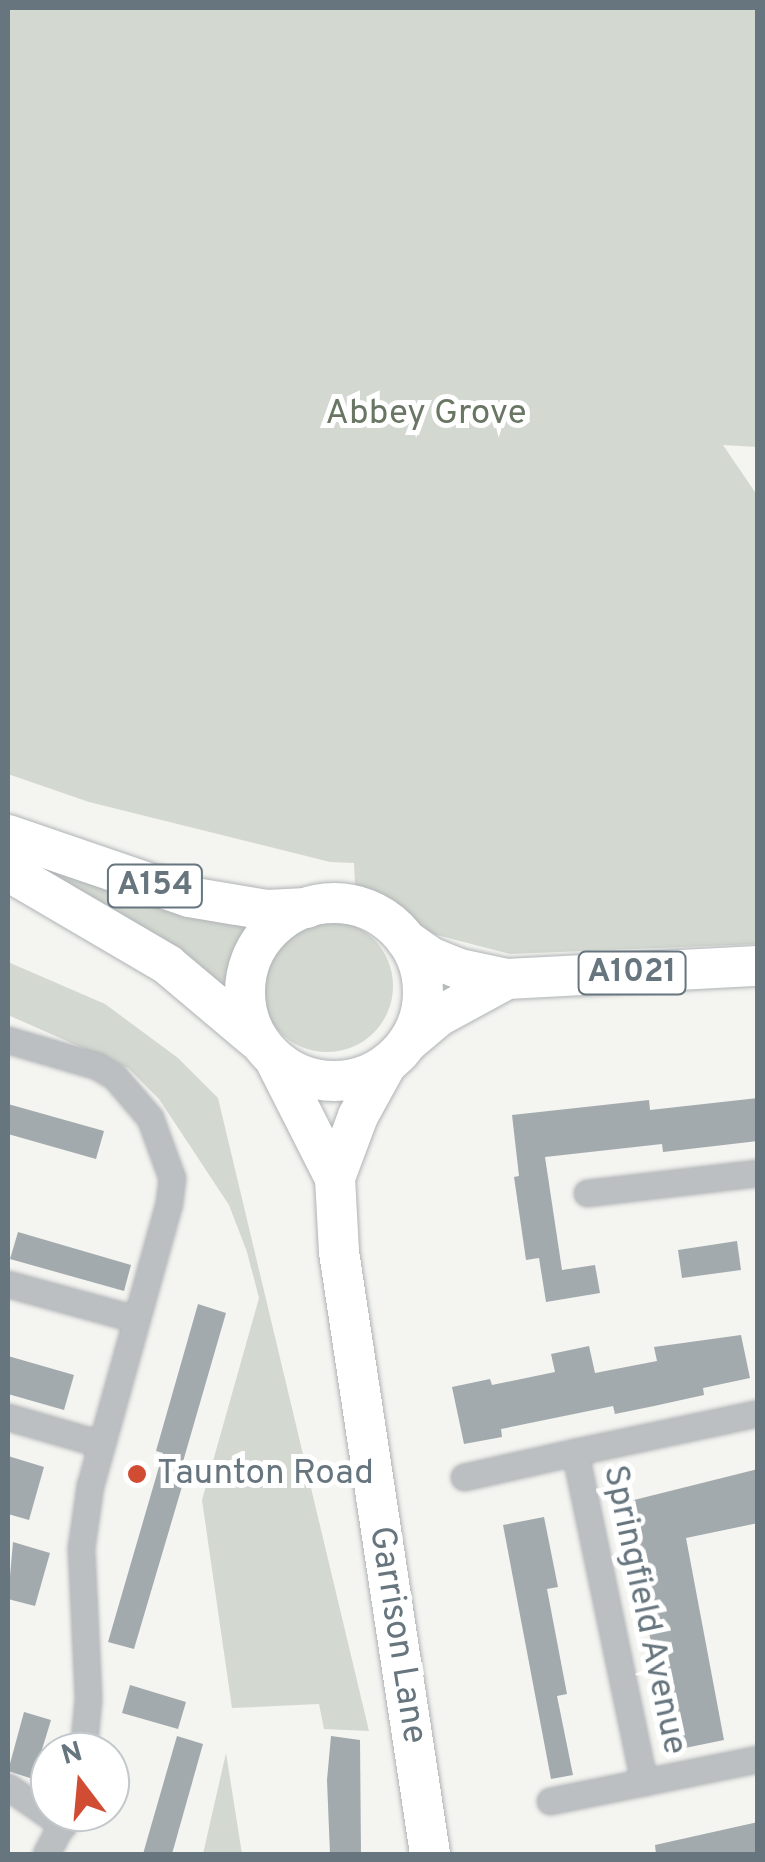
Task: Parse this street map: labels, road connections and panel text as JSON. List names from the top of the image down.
{
  "streets": {
    "main road": ["A154", "A1021", "Garrison Lane"],
    "street": ["Springfield Avenue"]
  },
  "crossings": [
    ["A154", "A1021"],
    ["A154", "Garrison Lane"],
    ["A1021", "Garrison Lane"]
  ],
  "parks": ["Abbey Grove"],
  "places": ["Taunton Road"],
  "north": "top"
}
